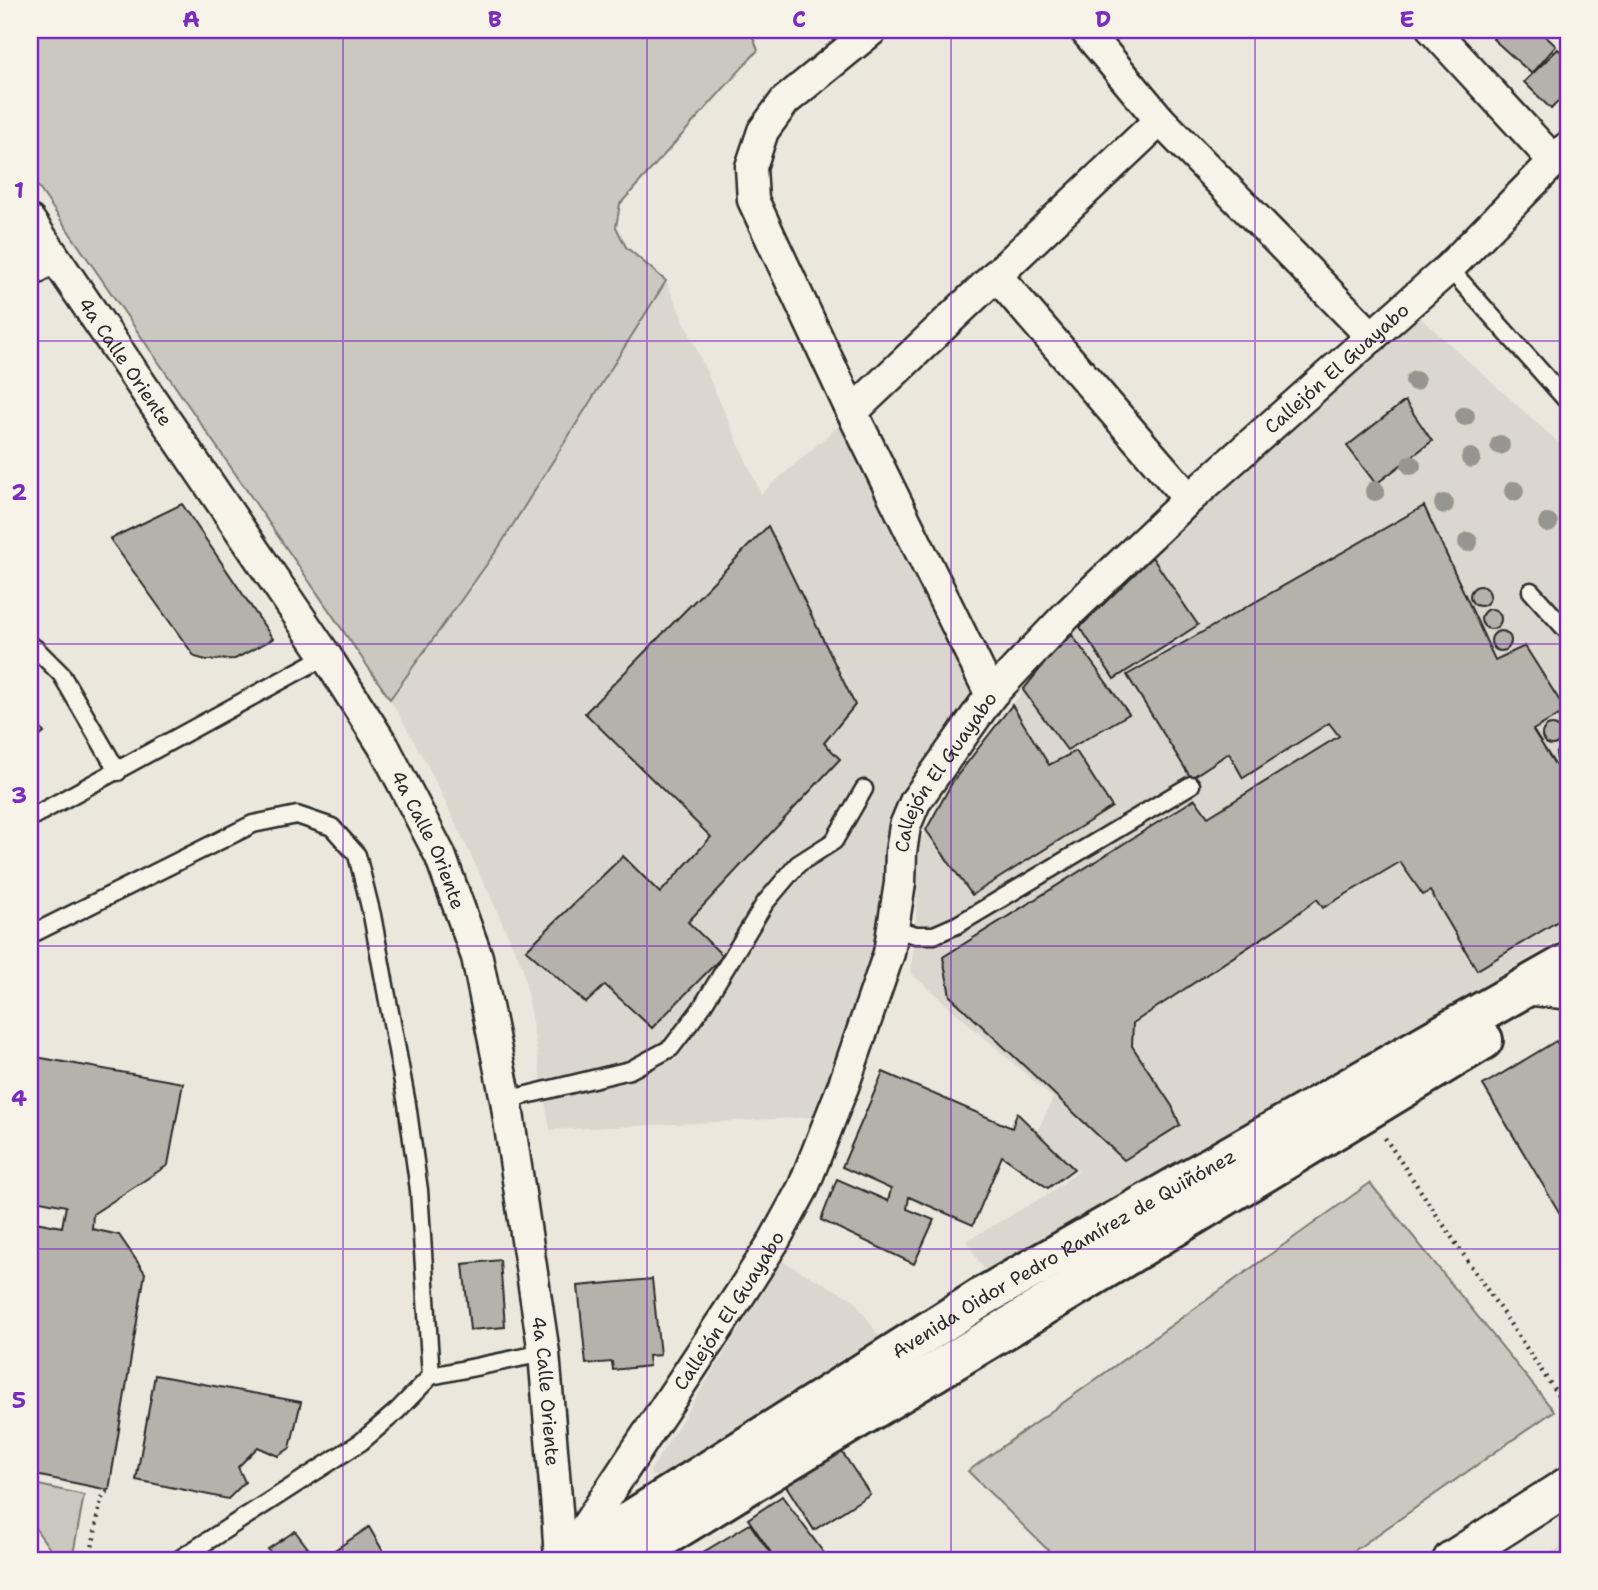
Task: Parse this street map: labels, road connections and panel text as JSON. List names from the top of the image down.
{
  "streets": {
    "main road": ["Avenida Oidor Pedro Ramírez de Quiñónez"],
    "street": ["4a Calle Oriente", "Callejón El Guayabo"]
  },
  "crossings": [
    ["4a Calle Oriente", "Callejón El Guayabo"],
    ["4a Calle Oriente", "Avenida Oidor Pedro Ramírez de Quiñónez"],
    ["Callejón El Guayabo", "Avenida Oidor Pedro Ramírez de Quiñónez"]
  ],
  "grid": {
    "columns": [
      "A",
      "B",
      "C",
      "D",
      "E"
    ],
    "rows": [
      "1",
      "2",
      "3",
      "4",
      "5"
    ]
  }
}
